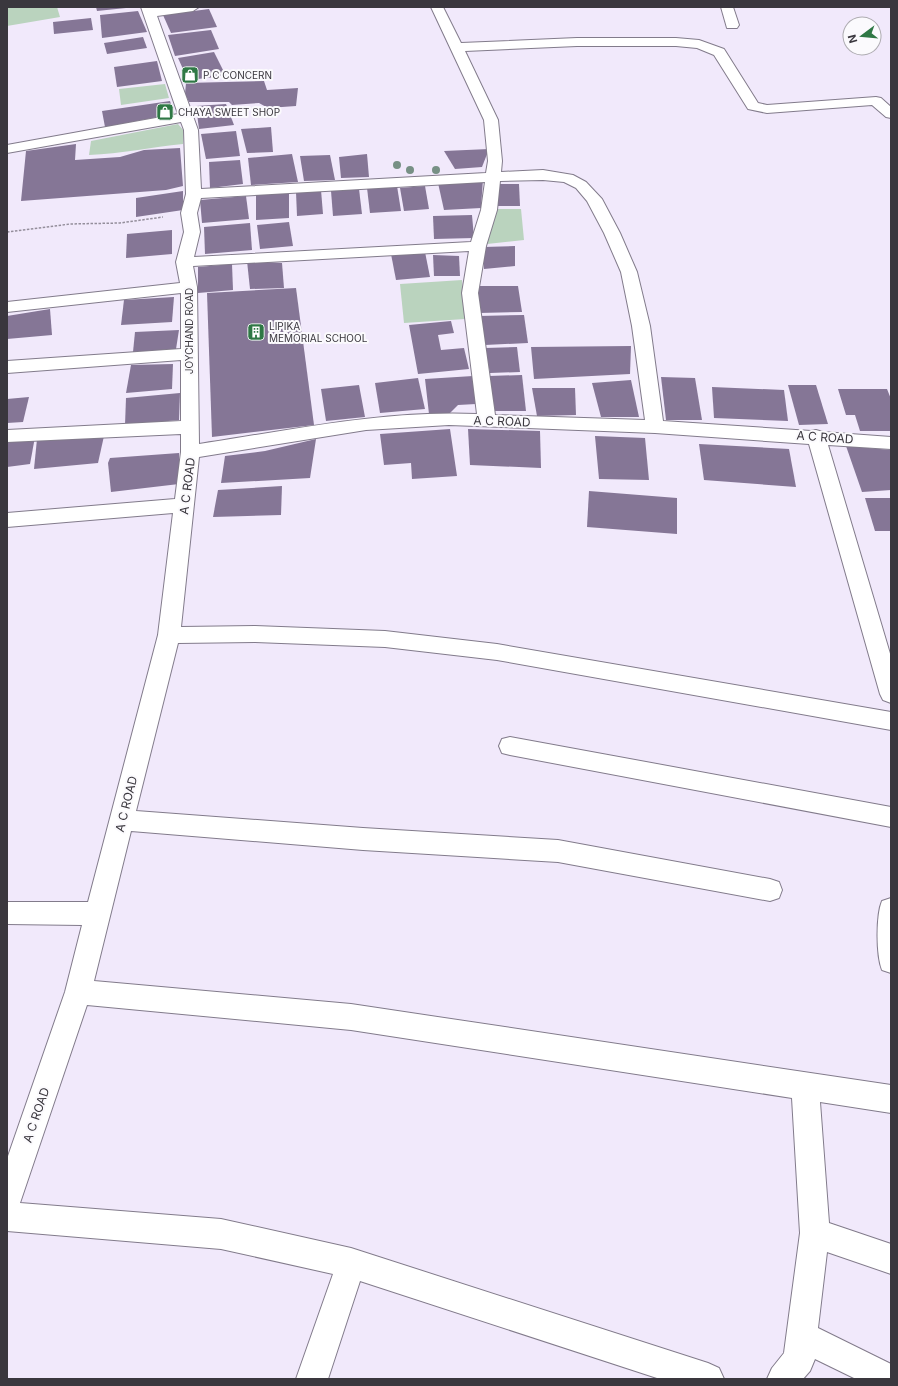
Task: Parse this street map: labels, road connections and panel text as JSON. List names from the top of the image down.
{
  "streets": {
    "street": ["JOYCHAND ROAD", "A C ROAD"]
  },
  "crossings": [
    ["JOYCHAND ROAD", "A C ROAD"]
  ],
  "places": {
    "shop": ["P C CONCERN", "CHAYA SWEET SHOP"],
    "building": ["LIPIKA MEMORIAL SCHOOL"]
  },
  "north": "left"
}
